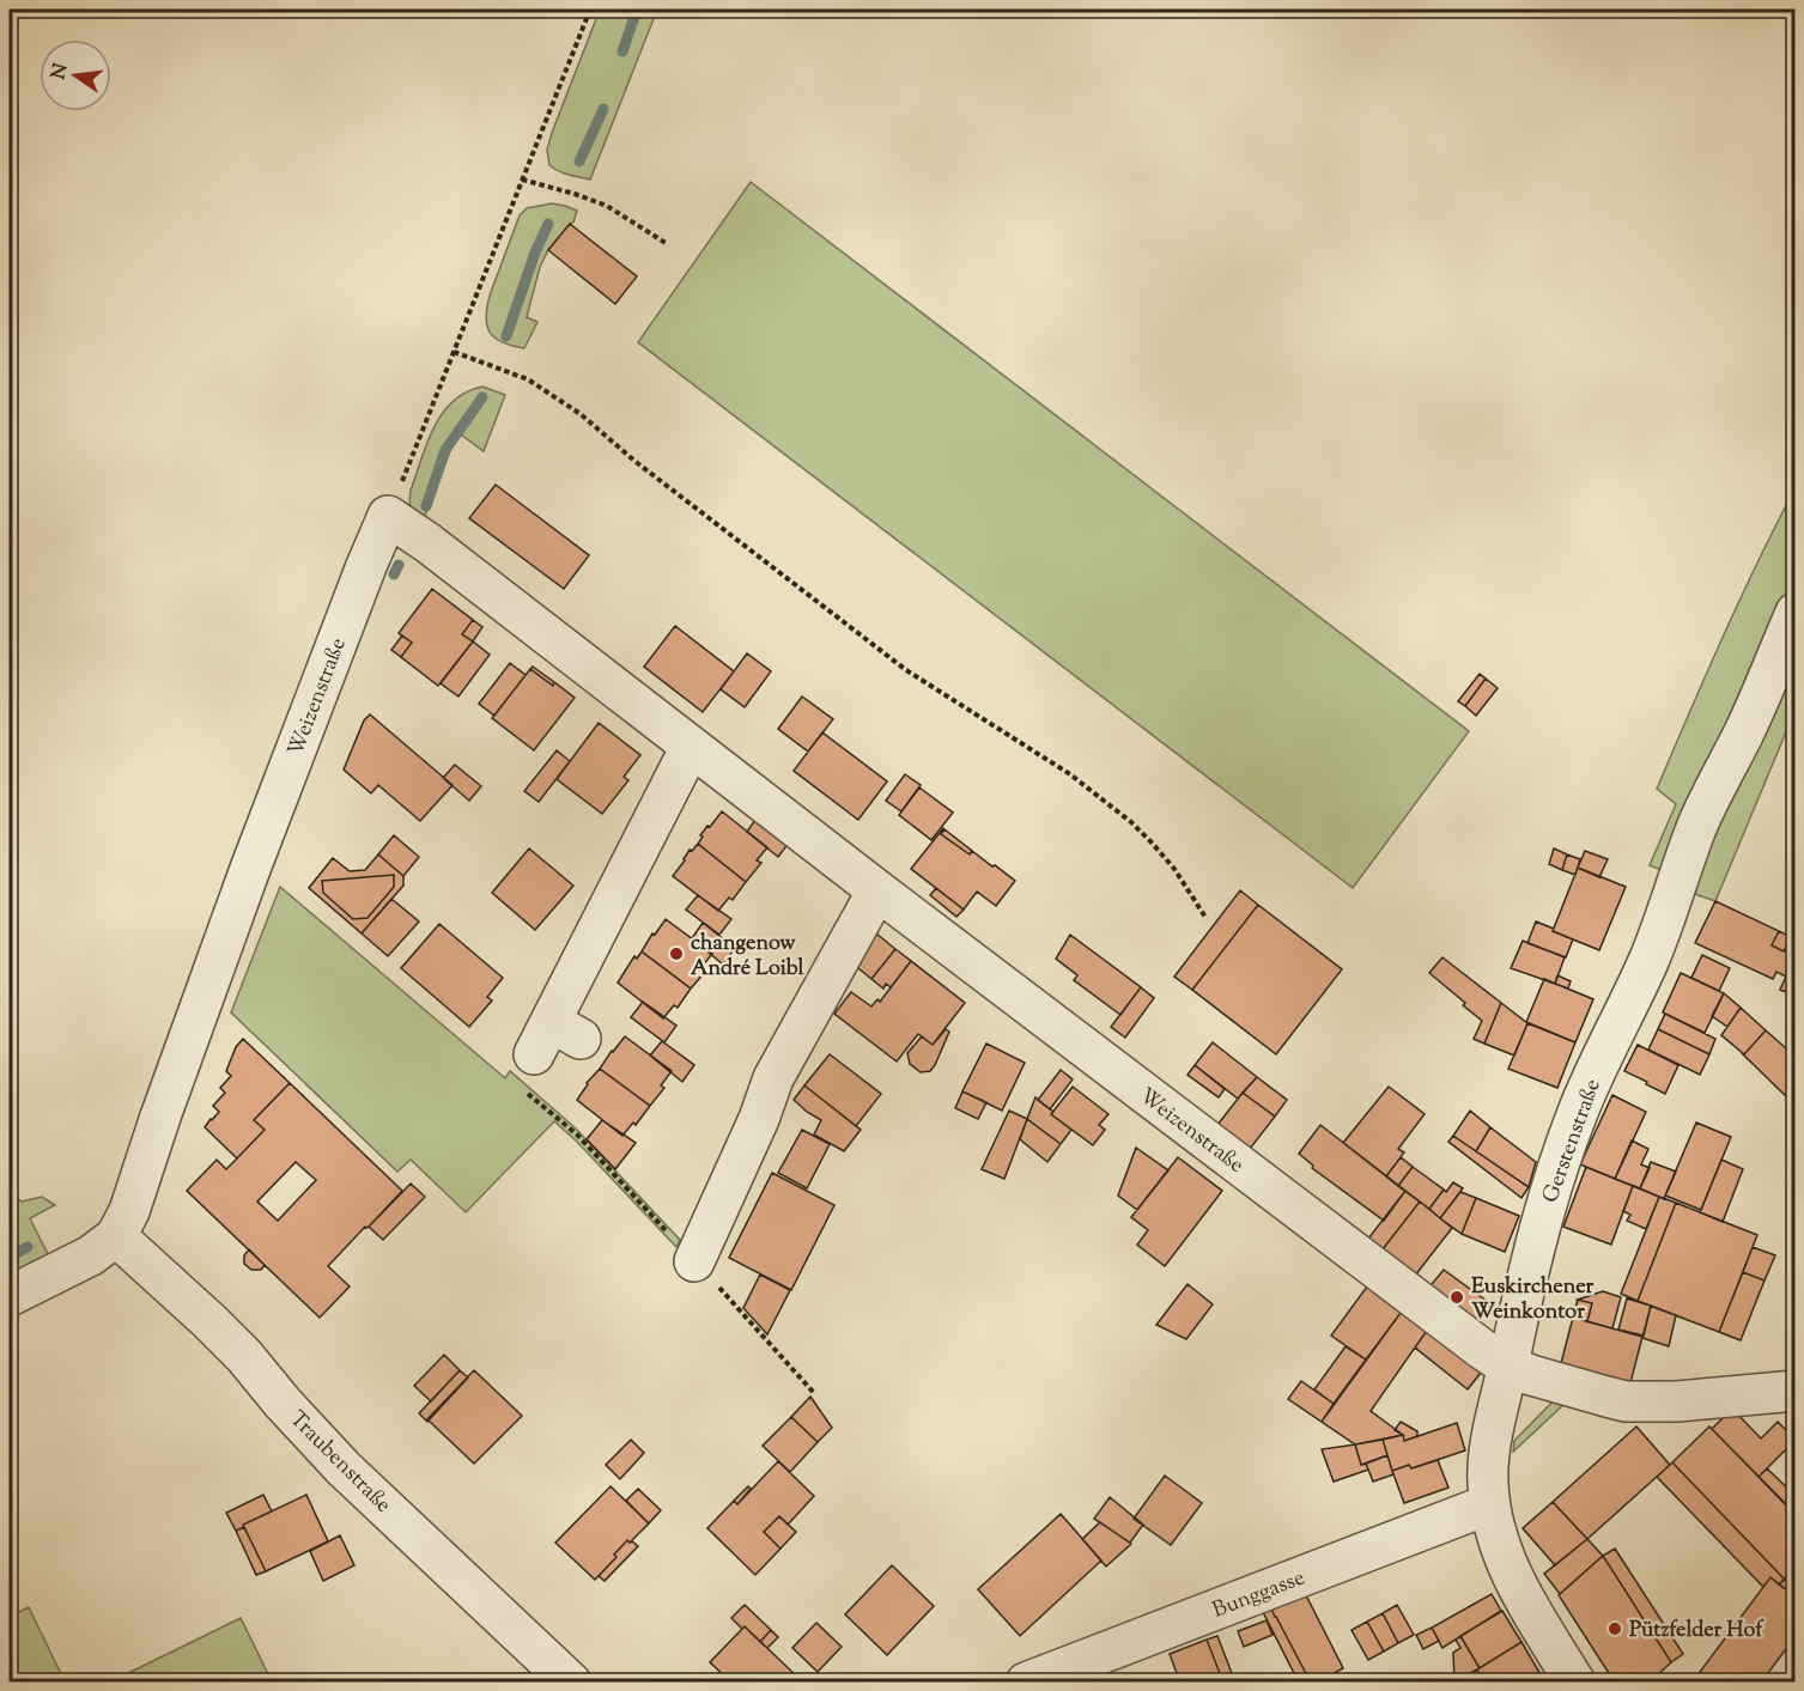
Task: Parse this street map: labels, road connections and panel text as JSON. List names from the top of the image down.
{
  "streets": {
    "street": [
      "Weizenstraße",
      "Gerstenstraße",
      "Traubenstraße",
      "Bunggasse"
    ]
  },
  "crossings": [
    ["Weizenstraße", "Gerstenstraße"],
    ["Weizenstraße", "Traubenstraße"],
    ["Gerstenstraße", "Bunggasse"]
  ],
  "places": ["changenow André Loibl", "Euskirchener Weinkontor", "Pützfelder Hof"],
  "north": "left"
}
